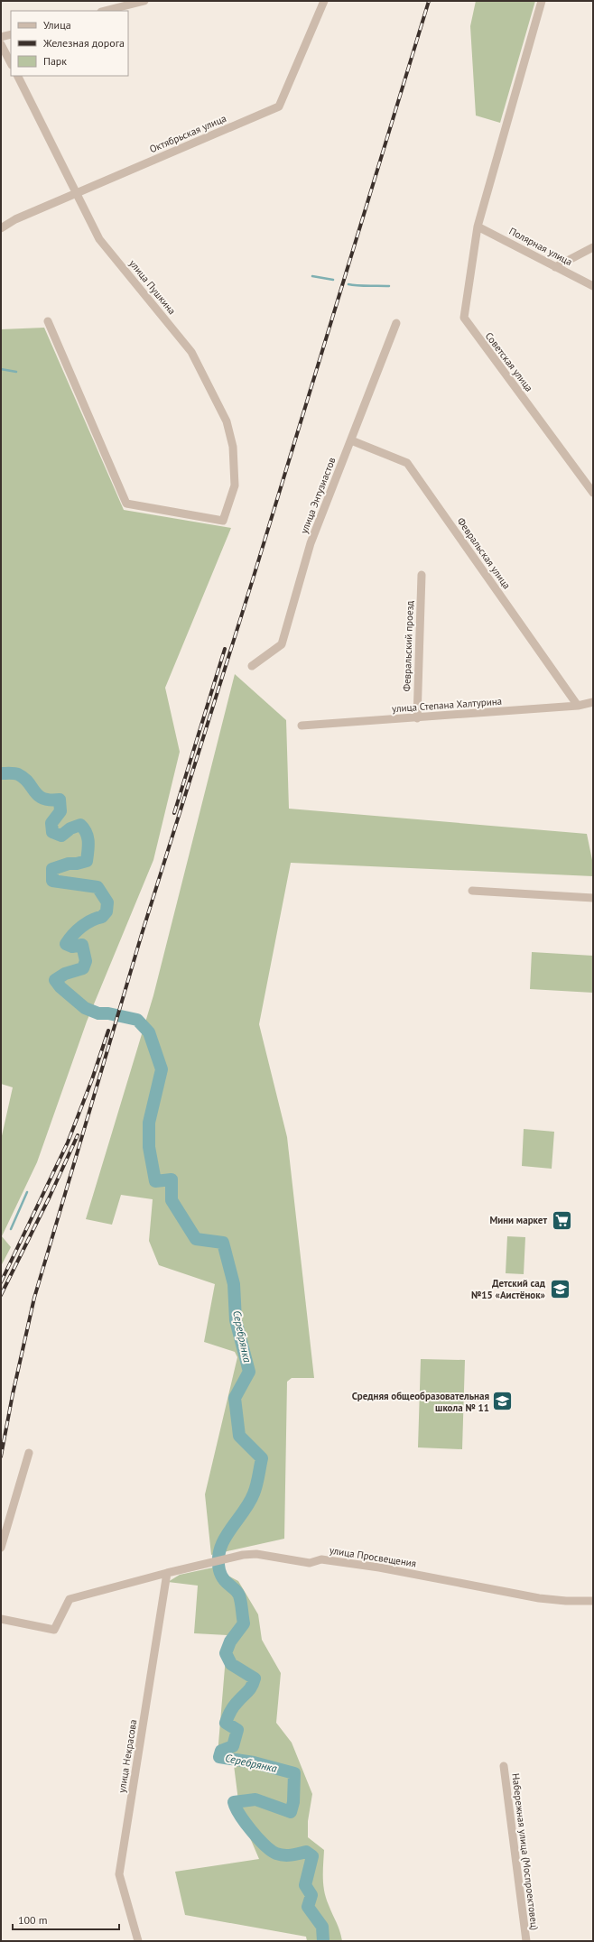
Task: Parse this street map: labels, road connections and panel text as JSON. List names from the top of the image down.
{
  "streets": {
    "street": [
      "Октябрьская улица",
      "Полярная улица",
      "улица Пушкина",
      "Советская улица",
      "улица Энтузиастов",
      "Февральская улица",
      "Февральский проезд",
      "улица Степана Халтурина",
      "улица Просвещения",
      "улица Некрасова",
      "Набережная улица (Моспроектовец)"
    ]
  },
  "crossings": [
    ["Октябрьская улица", "улица Пушкина"],
    ["Полярная улица", "Советская улица"],
    ["улица Энтузиастов", "Февральская улица"],
    ["Февральская улица", "улица Степана Халтурина"],
    ["Февральский проезд", "улица Степана Халтурина"],
    ["улица Просвещения", "улица Некрасова"]
  ],
  "water": ["Серебрянка"],
  "places": {
    "supermarket": ["Мини маркет"],
    "school or university": ["Детский сад №15 «Аистёнок»", "Средняя общеобразовательная школа № 11"]
  },
  "legend": ["Улица", "Железная дорога", "Парк"],
  "scale_bar": "100 m"
}
